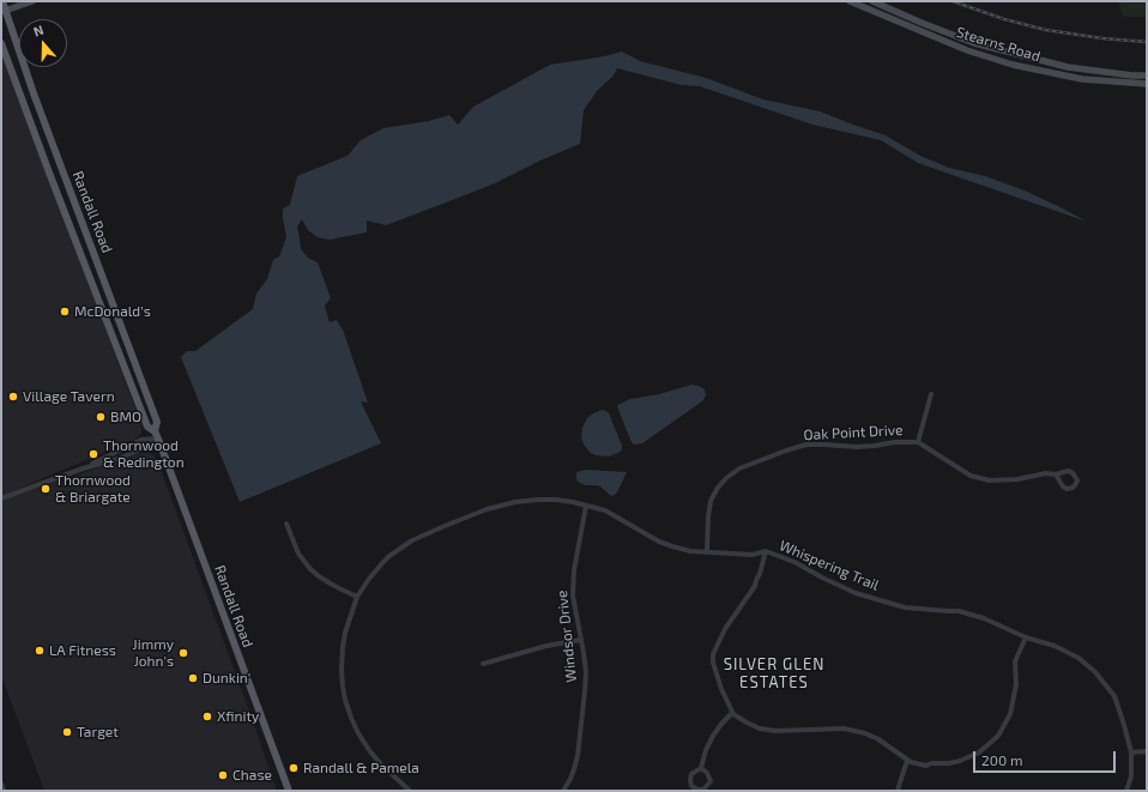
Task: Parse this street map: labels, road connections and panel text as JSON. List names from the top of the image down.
{
  "streets": {
    "main road": ["Stearns Road", "Randall Road"],
    "street": ["Oak Point Drive", "Whispering Trail", "Windsor Drive"]
  },
  "crossings": [
    ["Oak Point Drive", "Whispering Trail"],
    ["Whispering Trail", "Windsor Drive"]
  ],
  "districts": ["SILVER GLEN ESTATES"],
  "places": [
    "McDonald's",
    "Village Tavern",
    "BMO",
    "Thornwood & Redington",
    "Thornwood & Briargate",
    "LA Fitness",
    "Jimmy John's",
    "Dunkin'",
    "Xfinity",
    "Target",
    "Randall & Pamela",
    "Chase"
  ],
  "scale_bar": "200 m",
  "north": "top"
}
